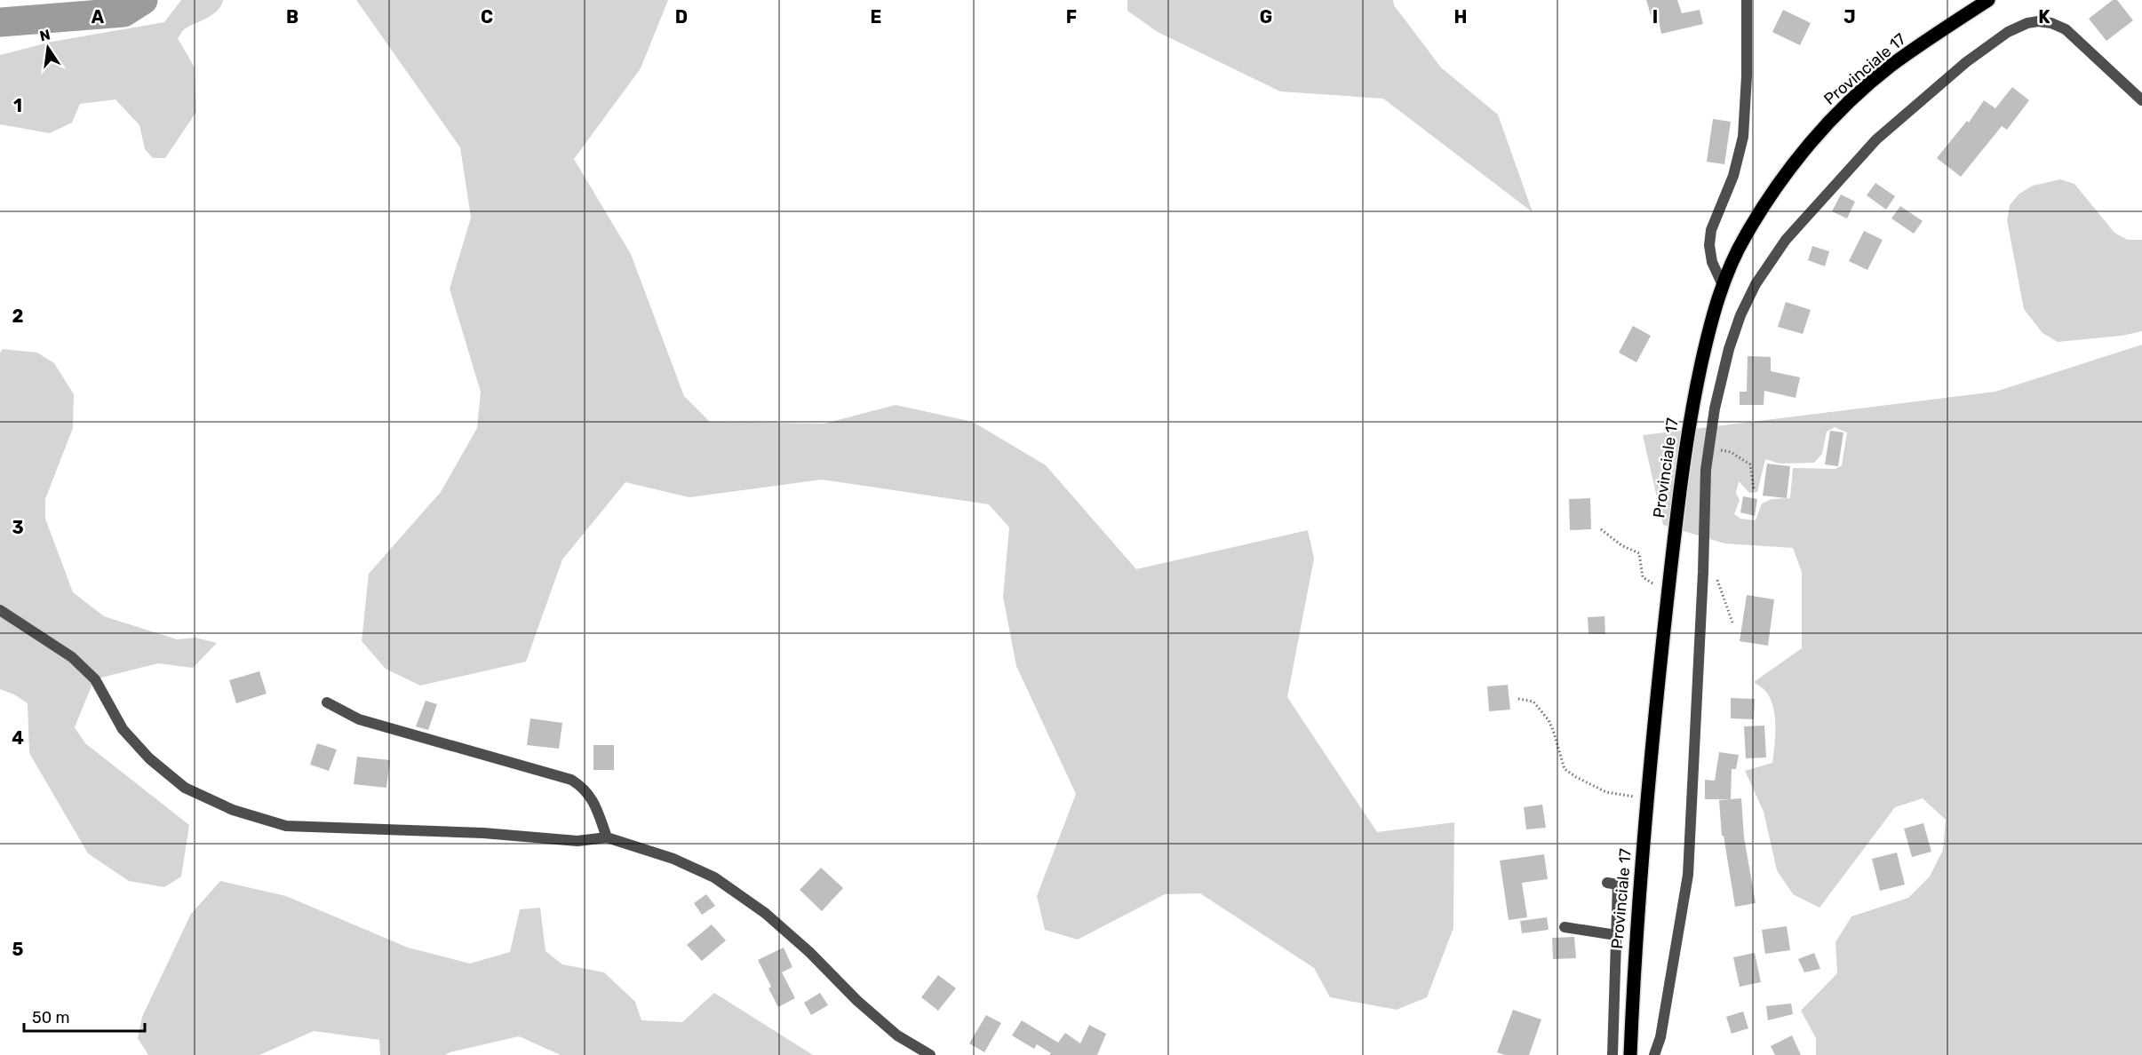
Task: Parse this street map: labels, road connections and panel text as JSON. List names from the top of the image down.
{
  "streets": {
    "main road": ["Provinciale 17"]
  },
  "scale_bar": "50 m",
  "north": "top",
  "grid": {
    "columns": [
      "A",
      "B",
      "C",
      "D",
      "E",
      "F",
      "G",
      "H",
      "I",
      "J",
      "K"
    ],
    "rows": [
      "1",
      "2",
      "3",
      "4",
      "5"
    ]
  }
}
